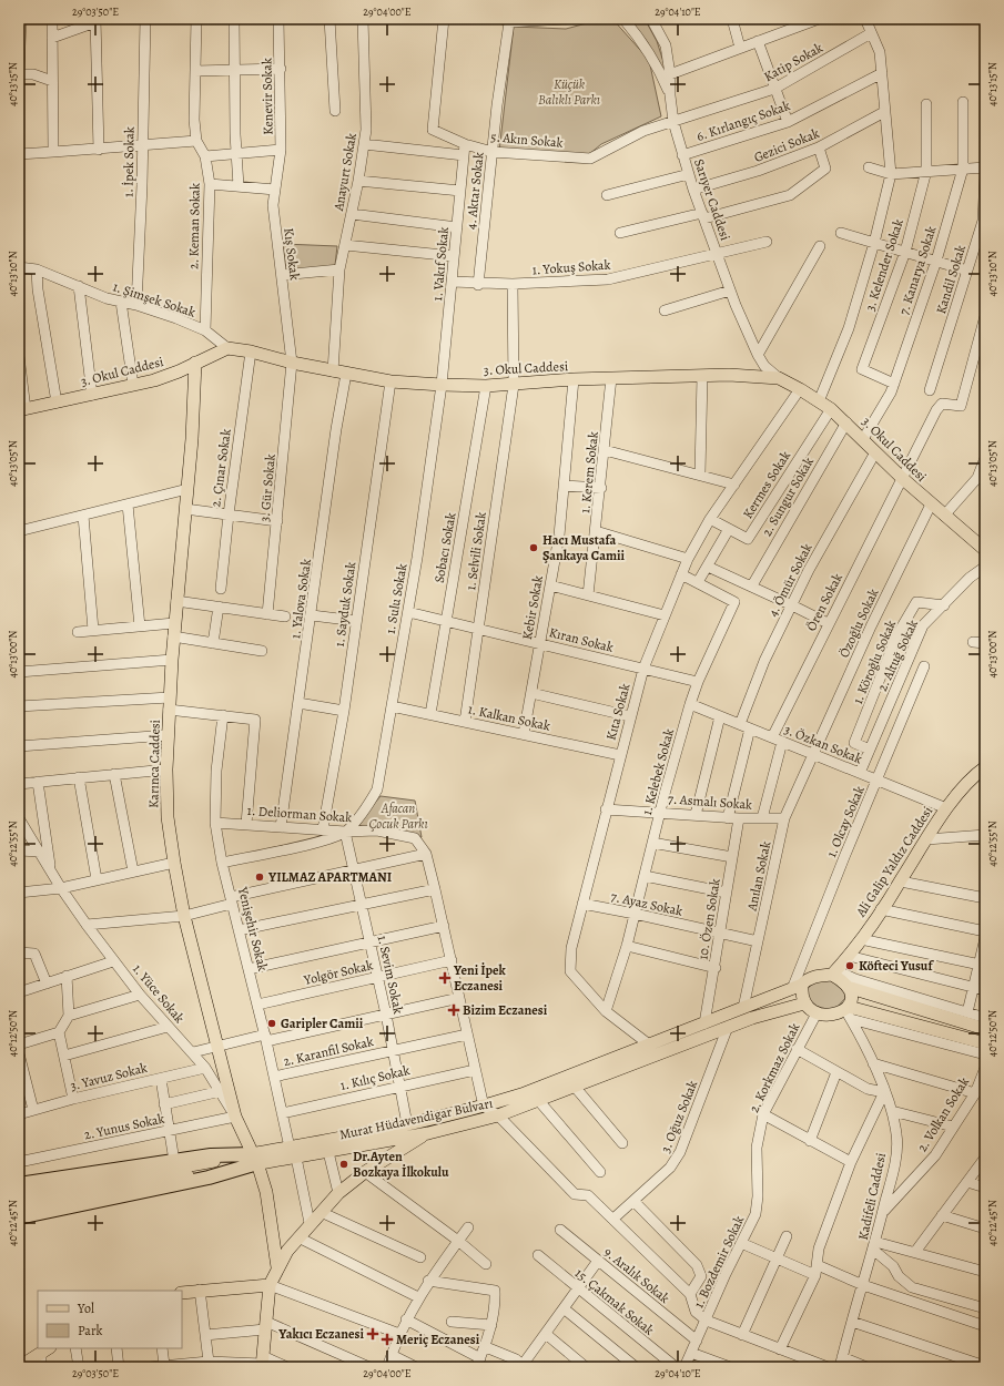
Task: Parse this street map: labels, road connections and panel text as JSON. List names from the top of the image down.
{
  "streets": {
    "main road": [
      "3. Okul Caddesi",
      "Karınca Caddesi",
      "Ali Galip Yaldız Caddesi",
      "Murat Hüdavendigar Bulvarı"
    ],
    "street": [
      "Katip Sokak",
      "Kenevir Sokak",
      "6. Kırlangıç Sokak",
      "5. Akın Sokak",
      "Gezici Sokak",
      "1. İpek Sokak",
      "Anayurt Sokak",
      "4. Aktar Sokak",
      "Sarıyer Caddesi",
      "2. Keman Sokak",
      "Kış Sokak",
      "1. Vakıf Sokak",
      "3. Kelender Sokak",
      "1. Yokuş Sokak",
      "7. Kanarya Sokak",
      "Kandil Sokak",
      "1. Şimşek Sokak",
      "2. Çınar Sokak",
      "1. Kerem Sokak",
      "Kermes Sokak",
      "3. Gür Sokak",
      "2. Sungur Sokak",
      "Sobacı Sokak",
      "1. Selvili Sokak",
      "4. Ömür Sokak",
      "1. Yalova Sokak",
      "1. Sulu Sokak",
      "Ören Sokak",
      "1. Sayduk Sokak",
      "Kebir Sokak",
      "Özoğlu Sokak",
      "Kıran Sokak",
      "2. Altuğ Sokak",
      "1. Köroğlu Sokak",
      "Kıta Sokak",
      "1. Kalkan Sokak",
      "3. Özkan Sokak",
      "1. Kelebek Sokak",
      "7. Asmalı Sokak",
      "1. Deliorman Sokak",
      "1. Olcay Sokak",
      "Anılan Sokak",
      "7. Ayaz Sokak",
      "10. Özen Sokak",
      "Yenişehir Sokak",
      "Yolgör Sokak",
      "1. Sevim Sokak",
      "1. Yüce Sokak",
      "2. Karanfil Sokak",
      "2. Korkmaz Sokak",
      "3. Yavuz Sokak",
      "1. Kılıç Sokak",
      "2. Volkan Sokak",
      "3. Oğuz Sokak",
      "2. Yunus Sokak",
      "Kadifeli Caddesi",
      "1. Bozdemir Sokak",
      "9. Aralık Sokak",
      "15. Çakmak Sokak"
    ]
  },
  "crossings": [
    ["Katip Sokak", "5. Akın Sokak"],
    ["Katip Sokak", "Sarıyer Caddesi"],
    ["Kenevir Sokak", "2. Keman Sokak"],
    ["Kenevir Sokak", "Kış Sokak"],
    ["6. Kırlangıç Sokak", "Sarıyer Caddesi"],
    ["5. Akın Sokak", "4. Aktar Sokak"],
    ["5. Akın Sokak", "Sarıyer Caddesi"],
    ["5. Akın Sokak", "1. Vakıf Sokak"],
    ["Gezici Sokak", "Sarıyer Caddesi"],
    ["1. İpek Sokak", "1. Şimşek Sokak"],
    ["Anayurt Sokak", "3. Okul Caddesi"],
    ["4. Aktar Sokak", "1. Yokuş Sokak"],
    ["Sarıyer Caddesi", "1. Yokuş Sokak"],
    ["Sarıyer Caddesi", "3. Okul Caddesi"],
    ["2. Keman Sokak", "1. Şimşek Sokak"],
    ["Kış Sokak", "3. Okul Caddesi"],
    ["Kış Sokak", "3. Gür Sokak"],
    ["1. Vakıf Sokak", "1. Yokuş Sokak"],
    ["1. Vakıf Sokak", "3. Okul Caddesi"],
    ["1. Vakıf Sokak", "1. Sulu Sokak"],
    ["3. Kelender Sokak", "7. Kanarya Sokak"],
    ["1. Yokuş Sokak", "1. Selvili Sokak"],
    ["7. Kanarya Sokak", "3. Okul Caddesi"],
    ["1. Şimşek Sokak", "3. Okul Caddesi"],
    ["3. Okul Caddesi", "2. Çınar Sokak"],
    ["3. Okul Caddesi", "1. Kerem Sokak"],
    ["3. Okul Caddesi", "Kermes Sokak"],
    ["3. Okul Caddesi", "3. Gür Sokak"],
    ["3. Okul Caddesi", "2. Sungur Sokak"],
    ["3. Okul Caddesi", "Sobacı Sokak"],
    ["3. Okul Caddesi", "1. Selvili Sokak"],
    ["3. Okul Caddesi", "4. Ömür Sokak"],
    ["3. Okul Caddesi", "1. Yalova Sokak"],
    ["3. Okul Caddesi", "1. Sulu Sokak"],
    ["3. Okul Caddesi", "Ören Sokak"],
    ["3. Okul Caddesi", "1. Sayduk Sokak"],
    ["3. Okul Caddesi", "Kebir Sokak"],
    ["3. Okul Caddesi", "Özoğlu Sokak"],
    ["3. Okul Caddesi", "Kıta Sokak"],
    ["3. Okul Caddesi", "Karınca Caddesi"],
    ["Kermes Sokak", "Kıta Sokak"],
    ["Sobacı Sokak", "Kıran Sokak"],
    ["Sobacı Sokak", "1. Kalkan Sokak"],
    ["1. Selvili Sokak", "Kıran Sokak"],
    ["1. Selvili Sokak", "1. Kalkan Sokak"],
    ["4. Ömür Sokak", "3. Özkan Sokak"],
    ["1. Yalova Sokak", "1. Deliorman Sokak"],
    ["1. Sulu Sokak", "Kıran Sokak"],
    ["1. Sulu Sokak", "1. Kalkan Sokak"],
    ["1. Sulu Sokak", "1. Deliorman Sokak"],
    ["1. Sulu Sokak", "1. Sevim Sokak"],
    ["Ören Sokak", "3. Özkan Sokak"],
    ["1. Sayduk Sokak", "1. Deliorman Sokak"],
    ["Kebir Sokak", "Kıran Sokak"],
    ["Kebir Sokak", "1. Kalkan Sokak"],
    ["Özoğlu Sokak", "3. Özkan Sokak"],
    ["Özoğlu Sokak", "Anılan Sokak"],
    ["Kıran Sokak", "Kıta Sokak"],
    ["Kıran Sokak", "1. Kelebek Sokak"],
    ["2. Altuğ Sokak", "1. Köroğlu Sokak"],
    ["2. Altuğ Sokak", "3. Özkan Sokak"],
    ["Kıta Sokak", "1. Kalkan Sokak"],
    ["Kıta Sokak", "1. Kelebek Sokak"],
    ["Kıta Sokak", "7. Asmalı Sokak"],
    ["Kıta Sokak", "7. Ayaz Sokak"],
    ["Kıta Sokak", "Murat Hüdavendigar Bulvarı"],
    ["3. Özkan Sokak", "1. Kelebek Sokak"],
    ["3. Özkan Sokak", "1. Olcay Sokak"],
    ["3. Özkan Sokak", "Ali Galip Yaldız Caddesi"],
    ["3. Özkan Sokak", "Anılan Sokak"],
    ["Karınca Caddesi", "1. Yüce Sokak"],
    ["Karınca Caddesi", "Murat Hüdavendigar Bulvarı"],
    ["Karınca Caddesi", "2. Yunus Sokak"],
    ["1. Kelebek Sokak", "7. Asmalı Sokak"],
    ["1. Kelebek Sokak", "7. Ayaz Sokak"],
    ["7. Asmalı Sokak", "Anılan Sokak"],
    ["7. Asmalı Sokak", "10. Özen Sokak"],
    ["1. Deliorman Sokak", "Yenişehir Sokak"],
    ["1. Deliorman Sokak", "1. Sevim Sokak"],
    ["1. Olcay Sokak", "Ali Galip Yaldız Caddesi"],
    ["1. Olcay Sokak", "2. Korkmaz Sokak"],
    ["1. Olcay Sokak", "Murat Hüdavendigar Bulvarı"],
    ["1. Olcay Sokak", "Kadifeli Caddesi"],
    ["Ali Galip Yaldız Caddesi", "2. Korkmaz Sokak"],
    ["Ali Galip Yaldız Caddesi", "Murat Hüdavendigar Bulvarı"],
    ["Ali Galip Yaldız Caddesi", "Kadifeli Caddesi"],
    ["Anılan Sokak", "7. Ayaz Sokak"],
    ["Anılan Sokak", "Murat Hüdavendigar Bulvarı"],
    ["7. Ayaz Sokak", "10. Özen Sokak"],
    ["10. Özen Sokak", "Murat Hüdavendigar Bulvarı"],
    ["Yenişehir Sokak", "Yolgör Sokak"],
    ["Yenişehir Sokak", "2. Karanfil Sokak"],
    ["Yenişehir Sokak", "1. Kılıç Sokak"],
    ["Yenişehir Sokak", "Murat Hüdavendigar Bulvarı"],
    ["Yolgör Sokak", "1. Sevim Sokak"],
    ["1. Sevim Sokak", "2. Karanfil Sokak"],
    ["1. Sevim Sokak", "1. Kılıç Sokak"],
    ["1. Sevim Sokak", "Murat Hüdavendigar Bulvarı"],
    ["1. Yüce Sokak", "3. Yavuz Sokak"],
    ["1. Yüce Sokak", "2. Yunus Sokak"],
    ["2. Korkmaz Sokak", "Murat Hüdavendigar Bulvarı"],
    ["2. Korkmaz Sokak", "Kadifeli Caddesi"],
    ["2. Korkmaz Sokak", "1. Bozdemir Sokak"],
    ["2. Volkan Sokak", "Kadifeli Caddesi"],
    ["3. Oğuz Sokak", "Murat Hüdavendigar Bulvarı"],
    ["Murat Hüdavendigar Bulvarı", "Kadifeli Caddesi"],
    ["1. Bozdemir Sokak", "9. Aralık Sokak"]
  ],
  "parks": ["Küçük Balıklı Parkı", "Afacan Çocuk Parkı"],
  "places": {
    "other": [
      "Hacı Mustafa Şankaya Camii",
      "YILMAZ APARTMANI",
      "Köfteci Yusuf",
      "Garipler Camii",
      "Dr.Ayten Bozkaya İlkokulu"
    ],
    "health": [
      "Yeni İpek Eczanesi",
      "Bizim Eczanesi",
      "Yakıcı Eczanesi",
      "Meriç Eczanesi"
    ]
  },
  "legend": ["Yol", "Park"],
  "coordinates": [
    "29°03'50\"E",
    "29°04'00\"E",
    "29°04'10\"E",
    "40°13'15\"N",
    "40°13'10\"N",
    "40°13'05\"N",
    "40°13'00\"N",
    "40°12'55\"N",
    "40°12'50\"N",
    "40°12'45\"N"
  ]
}
